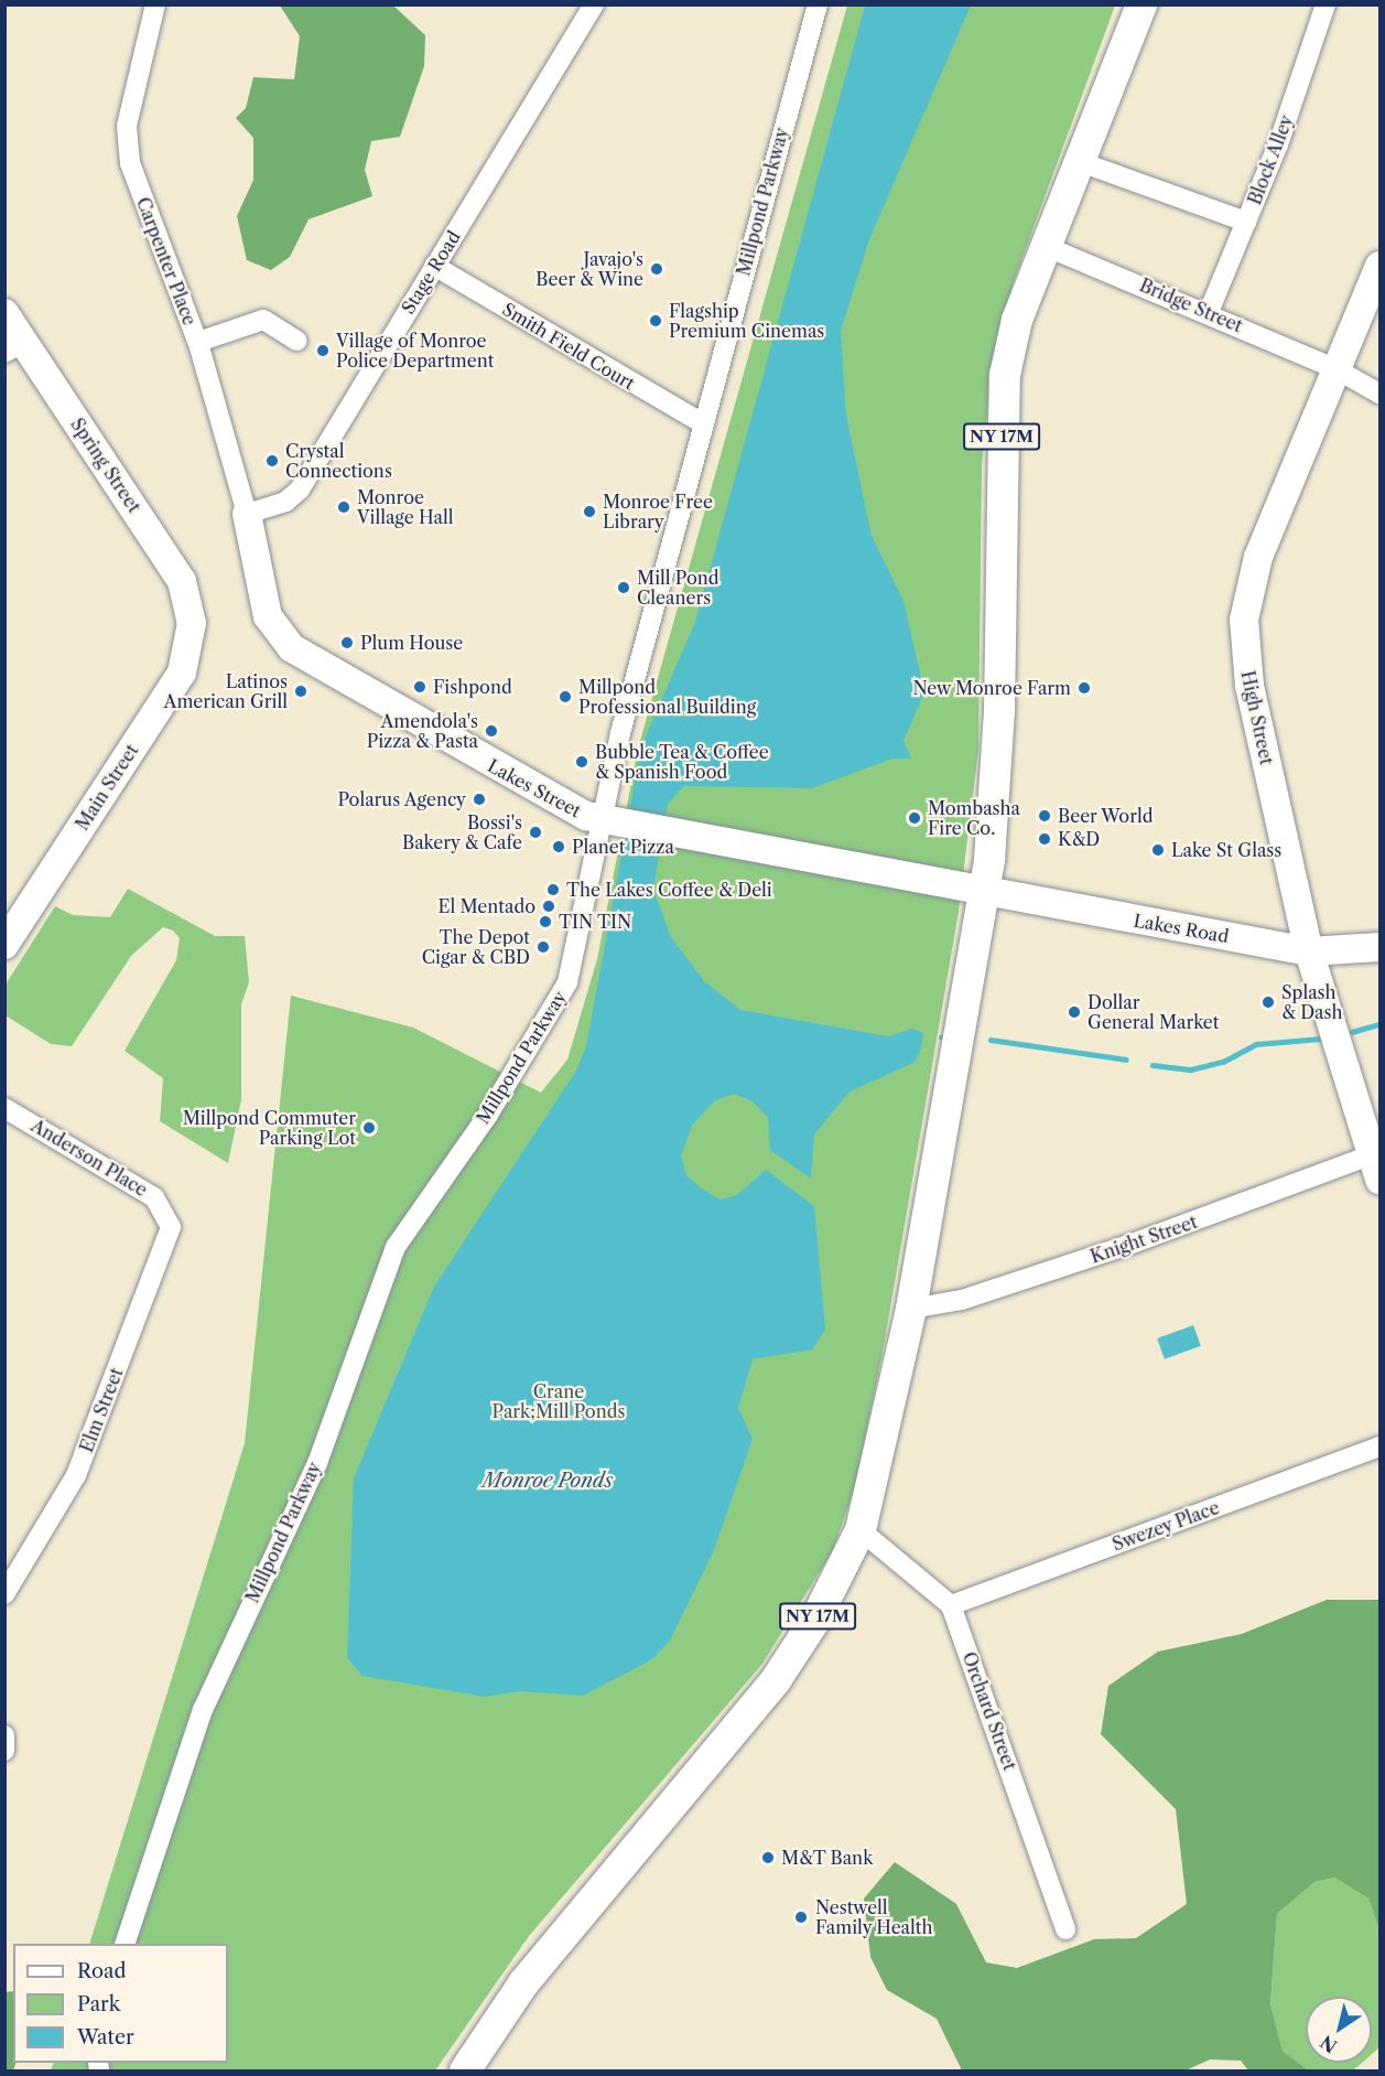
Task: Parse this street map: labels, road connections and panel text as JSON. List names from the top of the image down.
{
  "streets": {
    "main road": ["NY 17M"],
    "street": [
      "Block Alley",
      "Millpond Parkway",
      "Carpenter Place",
      "Stage Road",
      "Bridge Street",
      "Smith Field Court",
      "Spring Street",
      "High Street",
      "Main Street",
      "Lakes Street",
      "Lakes Road",
      "Anderson Place",
      "Knight Street",
      "Elm Street",
      "Swezey Place",
      "Orchard Street"
    ]
  },
  "crossings": [
    ["Block Alley", "Bridge Street"],
    ["Millpond Parkway", "Smith Field Court"],
    ["Millpond Parkway", "Lakes Street"],
    ["Carpenter Place", "Stage Road"],
    ["Carpenter Place", "Lakes Street"],
    ["Stage Road", "Smith Field Court"],
    ["Stage Road", "Lakes Street"],
    ["Bridge Street", "NY 17M"],
    ["Bridge Street", "High Street"],
    ["NY 17M", "Lakes Street"],
    ["NY 17M", "Lakes Road"],
    ["NY 17M", "Knight Street"],
    ["Spring Street", "Main Street"],
    ["High Street", "Lakes Road"],
    ["High Street", "Knight Street"],
    ["Lakes Street", "Lakes Road"],
    ["Anderson Place", "Elm Street"],
    ["Swezey Place", "Orchard Street"]
  ],
  "water": ["Monroe Ponds"],
  "parks": ["Crane Park;Mill Ponds"],
  "places": [
    "Javajo's Beer & Wine",
    "Flagship Premium Cinemas",
    "Village of Monroe Police Department",
    "Crystal Connections",
    "Monroe Village Hall",
    "Monroe Free Library",
    "Mill Pond Cleaners",
    "Plum House",
    "Fishpond",
    "New Monroe Farm",
    "Latinos American Grill",
    "Millpond Professional Building",
    "Amendola's Pizza & Pasta",
    "Bubble Tea & Coffee & Spanish Food",
    "Polarus Agency",
    "Beer World",
    "Mombasha Fire Co.",
    "Bossi's Bakery & Cafe",
    "K&D",
    "Planet Pizza",
    "Lake St Glass",
    "The Lakes Coffee & Deli",
    "El Mentado",
    "TIN TIN",
    "The Depot Cigar & CBD",
    "Splash & Dash",
    "Dollar General Market",
    "Millpond Commuter Parking Lot",
    "M&T Bank",
    "Nestwell Family Health"
  ],
  "legend": ["Road", "Park", "Water"],
  "north": "bottom left"
}
